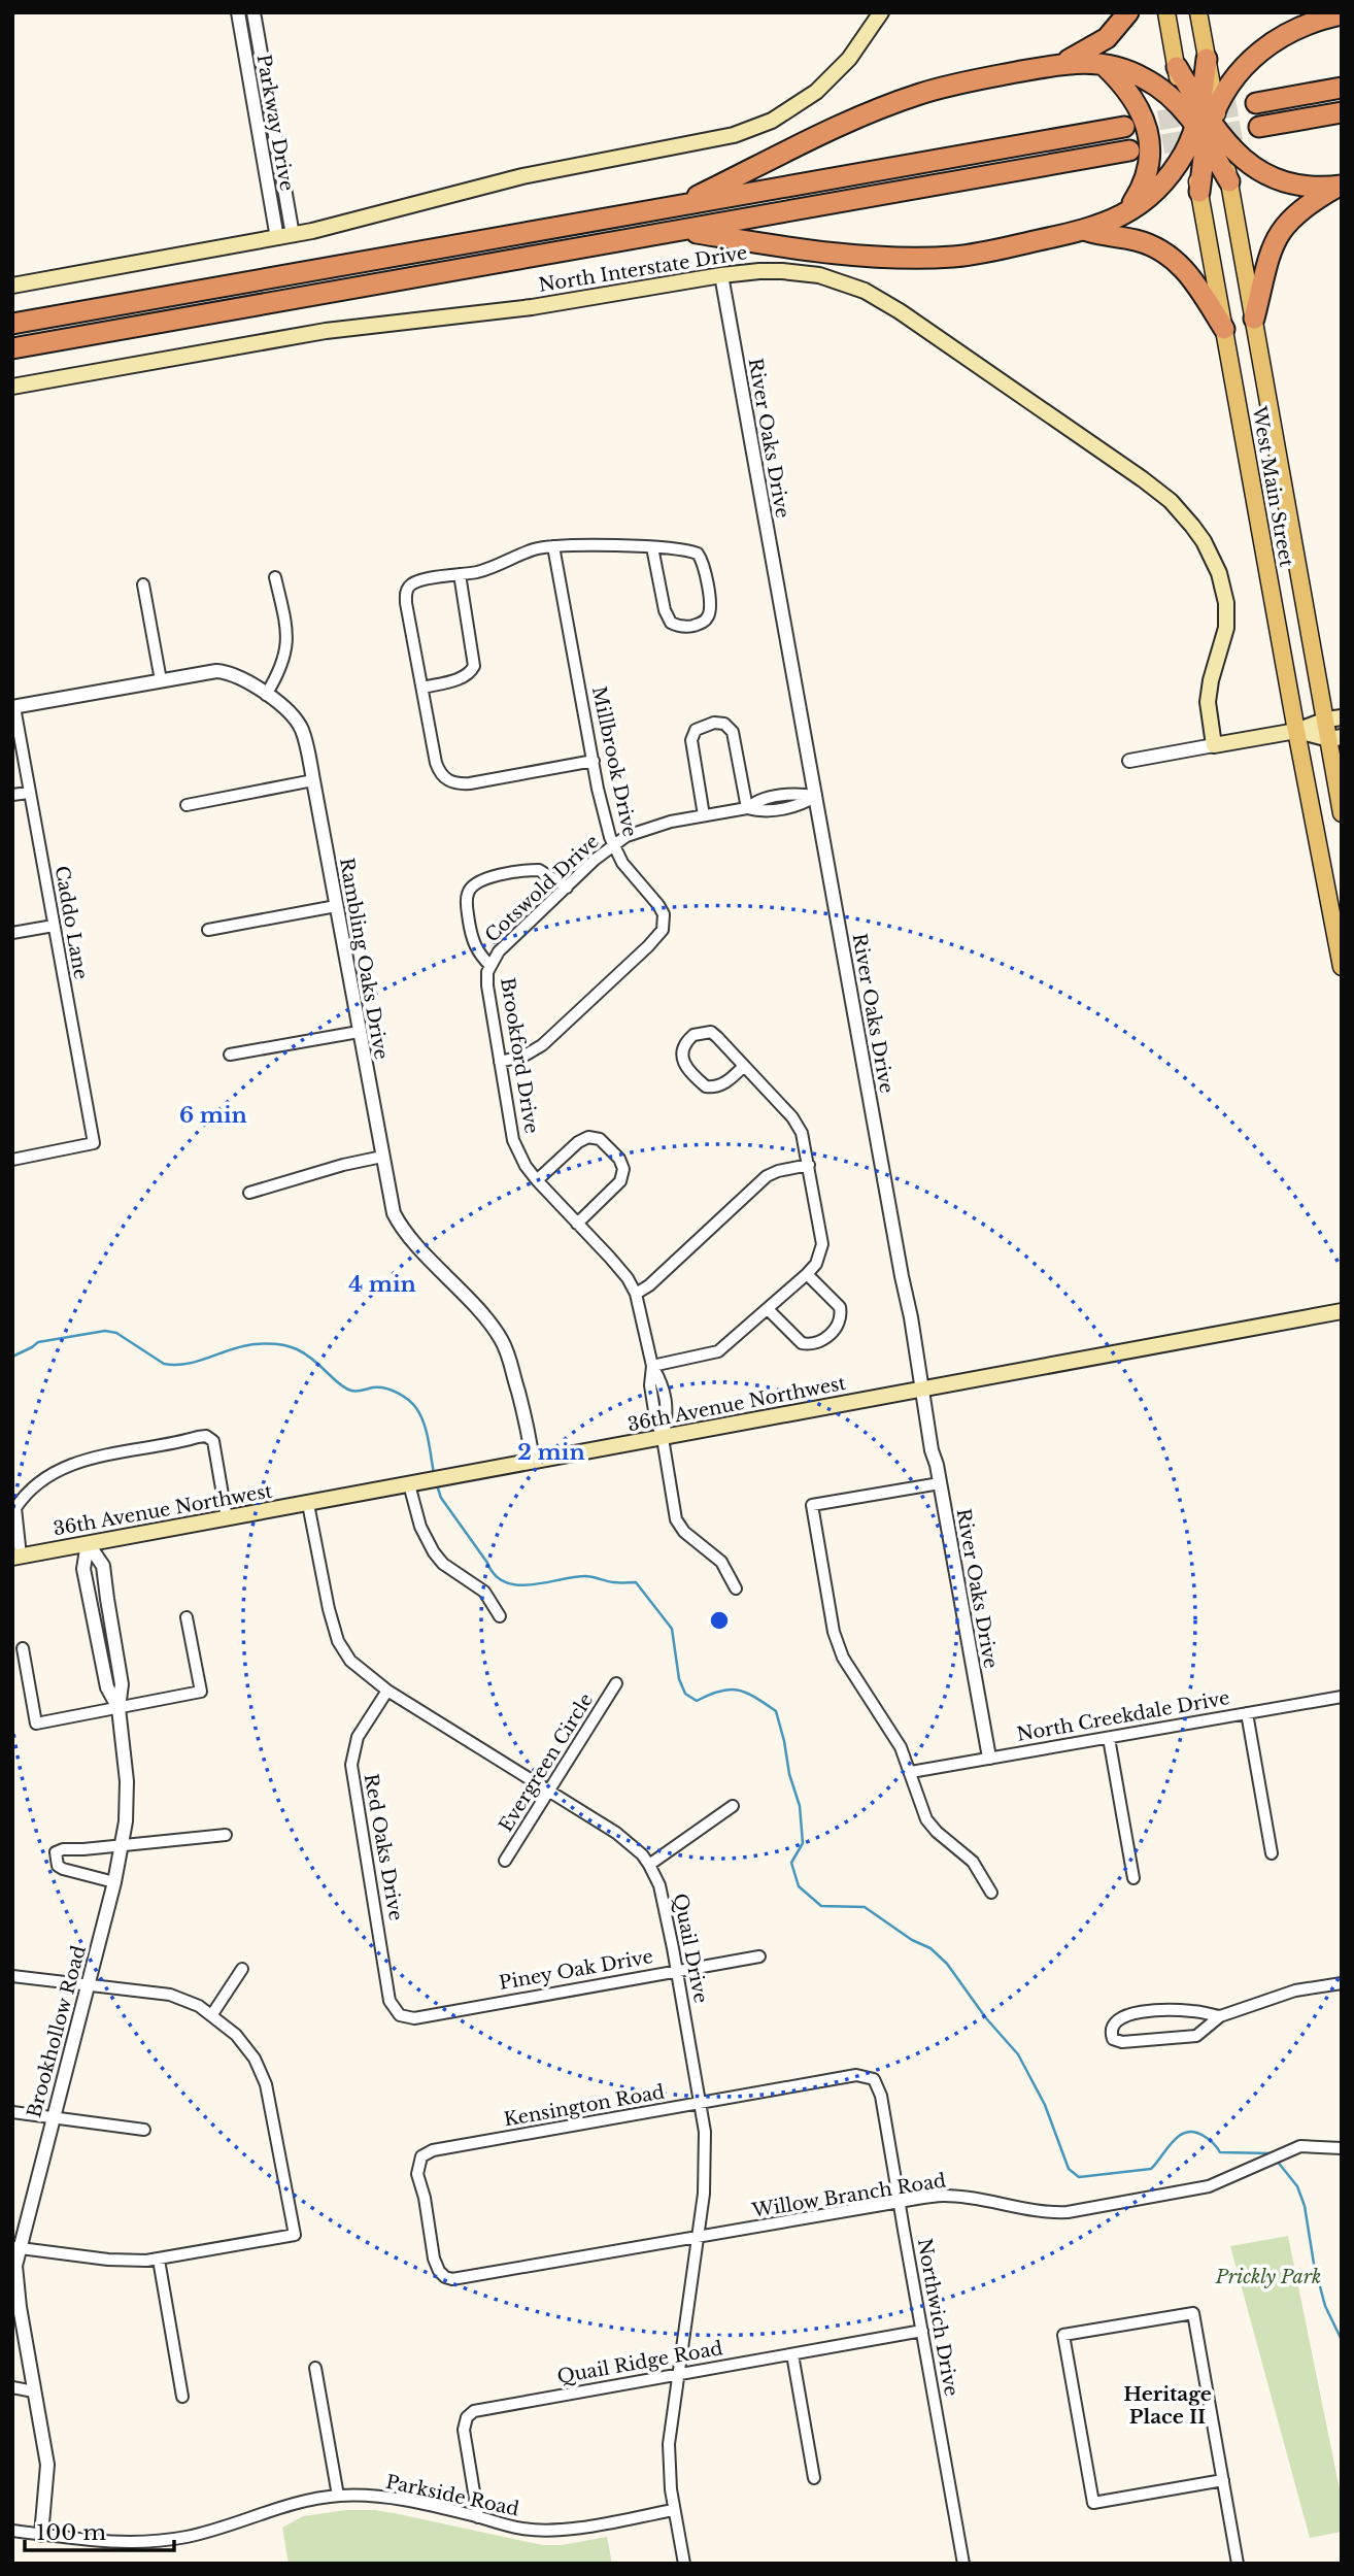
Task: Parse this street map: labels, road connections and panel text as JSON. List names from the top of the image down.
{
  "streets": {
    "main road": ["North Interstate Drive", "West Main Street", "36th Avenue Northwest"],
    "street": [
      "Parkway Drive",
      "River Oaks Drive",
      "Millbrook Drive",
      "Cotswold Drive",
      "Caddo Lane",
      "Rambling Oaks Drive",
      "Brookford Drive",
      "North Creekdale Drive",
      "Evergreen Circle",
      "Red Oaks Drive",
      "Quail Drive",
      "Piney Oak Drive",
      "Brookhollow Road",
      "Kensington Road",
      "Willow Branch Road",
      "Northwich Drive",
      "Quail Ridge Road",
      "Parkside Road"
    ]
  },
  "crossings": [
    ["North Interstate Drive", "River Oaks Drive"],
    ["River Oaks Drive", "Cotswold Drive"],
    ["River Oaks Drive", "36th Avenue Northwest"],
    ["River Oaks Drive", "North Creekdale Drive"],
    ["Millbrook Drive", "Cotswold Drive"],
    ["Millbrook Drive", "Brookford Drive"],
    ["Cotswold Drive", "Brookford Drive"],
    ["Caddo Lane", "Rambling Oaks Drive"],
    ["Rambling Oaks Drive", "36th Avenue Northwest"],
    ["Brookford Drive", "36th Avenue Northwest"],
    ["36th Avenue Northwest", "Quail Drive"],
    ["36th Avenue Northwest", "Brookhollow Road"],
    ["Evergreen Circle", "Quail Drive"],
    ["Red Oaks Drive", "Quail Drive"],
    ["Red Oaks Drive", "Piney Oak Drive"],
    ["Quail Drive", "Piney Oak Drive"],
    ["Quail Drive", "Kensington Road"],
    ["Quail Drive", "Willow Branch Road"],
    ["Quail Drive", "Quail Ridge Road"],
    ["Quail Drive", "Parkside Road"],
    ["Brookhollow Road", "Parkside Road"],
    ["Kensington Road", "Willow Branch Road"],
    ["Kensington Road", "Northwich Drive"],
    ["Willow Branch Road", "Northwich Drive"],
    ["Northwich Drive", "Quail Ridge Road"],
    ["Quail Ridge Road", "Parkside Road"]
  ],
  "districts": ["Heritage Place II"],
  "parks": ["Prickly Park"],
  "scale_bar": "100 m",
  "rings": ["6 min", "4 min", "2 min"]
}
